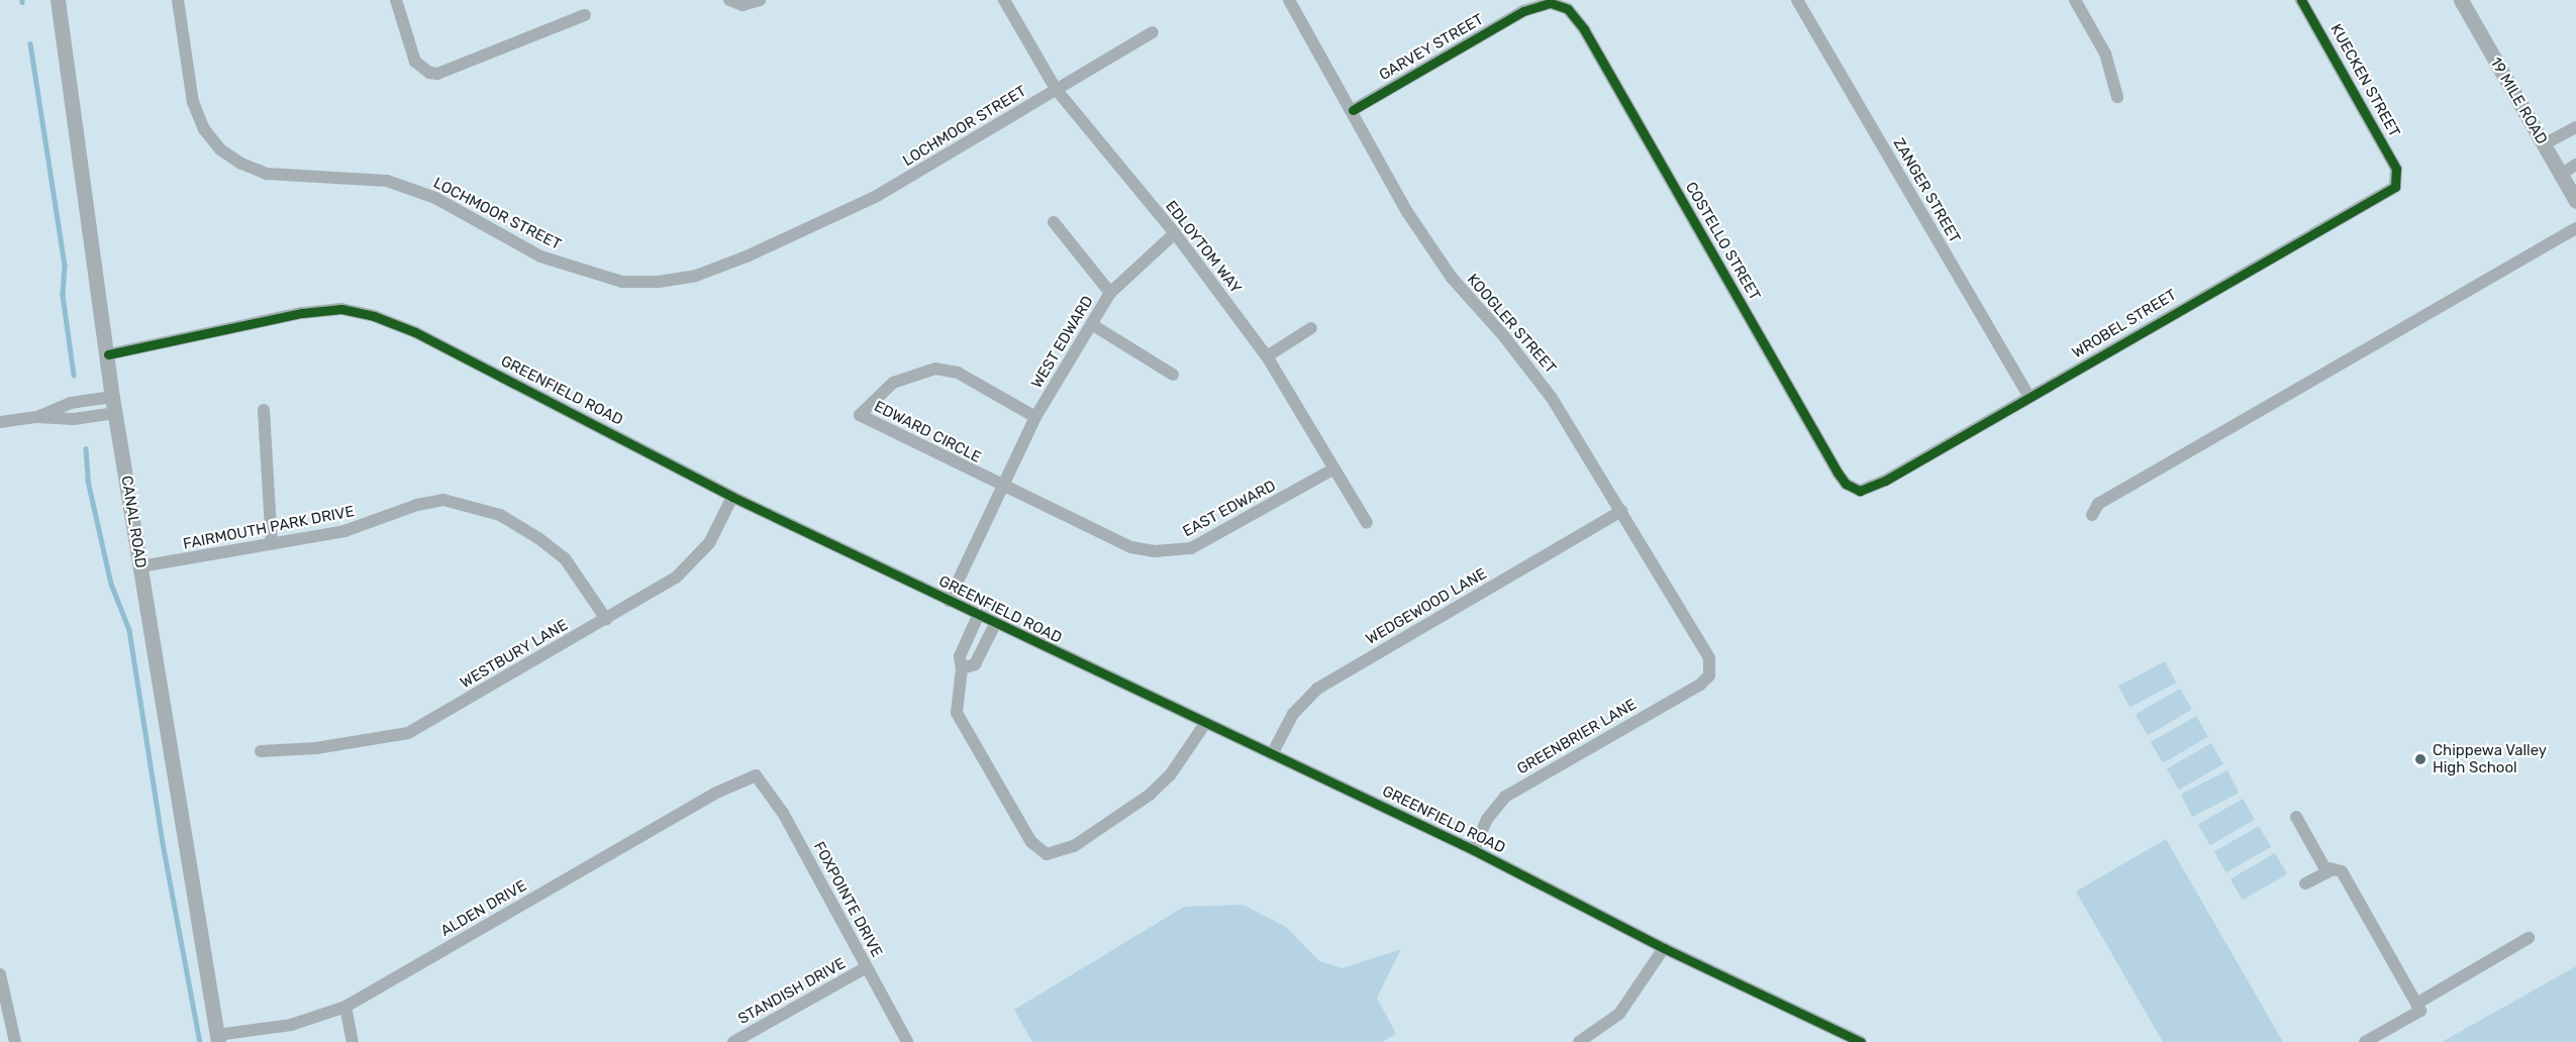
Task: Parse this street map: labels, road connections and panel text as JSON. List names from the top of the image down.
{
  "streets": {
    "street": [
      "GARVEY STREET",
      "KUECKEN STREET",
      "19 MILE ROAD",
      "LOCHMOOR STREET",
      "ZANGER STREET",
      "COSTELLO STREET",
      "EDLOYTOM WAY",
      "KOOGLER STREET",
      "WROBEL STREET",
      "WEST EDWARD",
      "GREENFIELD ROAD",
      "EDWARD CIRCLE",
      "EAST EDWARD",
      "CANAL ROAD",
      "FAIRMOUTH PARK DRIVE",
      "WEDGEWOOD LANE",
      "WESTBURY LANE",
      "GREENBRIER LANE",
      "FOXPOINTE DRIVE",
      "ALDEN DRIVE",
      "STANDISH DRIVE"
    ]
  },
  "crossings": [
    ["GARVEY STREET", "COSTELLO STREET"],
    ["GARVEY STREET", "KOOGLER STREET"],
    ["KUECKEN STREET", "WROBEL STREET"],
    ["LOCHMOOR STREET", "EDLOYTOM WAY"],
    ["ZANGER STREET", "WROBEL STREET"],
    ["COSTELLO STREET", "WROBEL STREET"],
    ["EDLOYTOM WAY", "WEST EDWARD"],
    ["EDLOYTOM WAY", "EAST EDWARD"],
    ["KOOGLER STREET", "WEDGEWOOD LANE"],
    ["KOOGLER STREET", "GREENBRIER LANE"],
    ["WEST EDWARD", "GREENFIELD ROAD"],
    ["WEST EDWARD", "EDWARD CIRCLE"],
    ["WEST EDWARD", "EAST EDWARD"],
    ["GREENFIELD ROAD", "CANAL ROAD"],
    ["GREENFIELD ROAD", "WEDGEWOOD LANE"],
    ["GREENFIELD ROAD", "WESTBURY LANE"],
    ["GREENFIELD ROAD", "GREENBRIER LANE"],
    ["EDWARD CIRCLE", "EAST EDWARD"],
    ["CANAL ROAD", "FAIRMOUTH PARK DRIVE"],
    ["CANAL ROAD", "ALDEN DRIVE"],
    ["FAIRMOUTH PARK DRIVE", "WESTBURY LANE"],
    ["FOXPOINTE DRIVE", "ALDEN DRIVE"],
    ["FOXPOINTE DRIVE", "STANDISH DRIVE"]
  ],
  "places": ["Chippewa Valley High School"]
}
